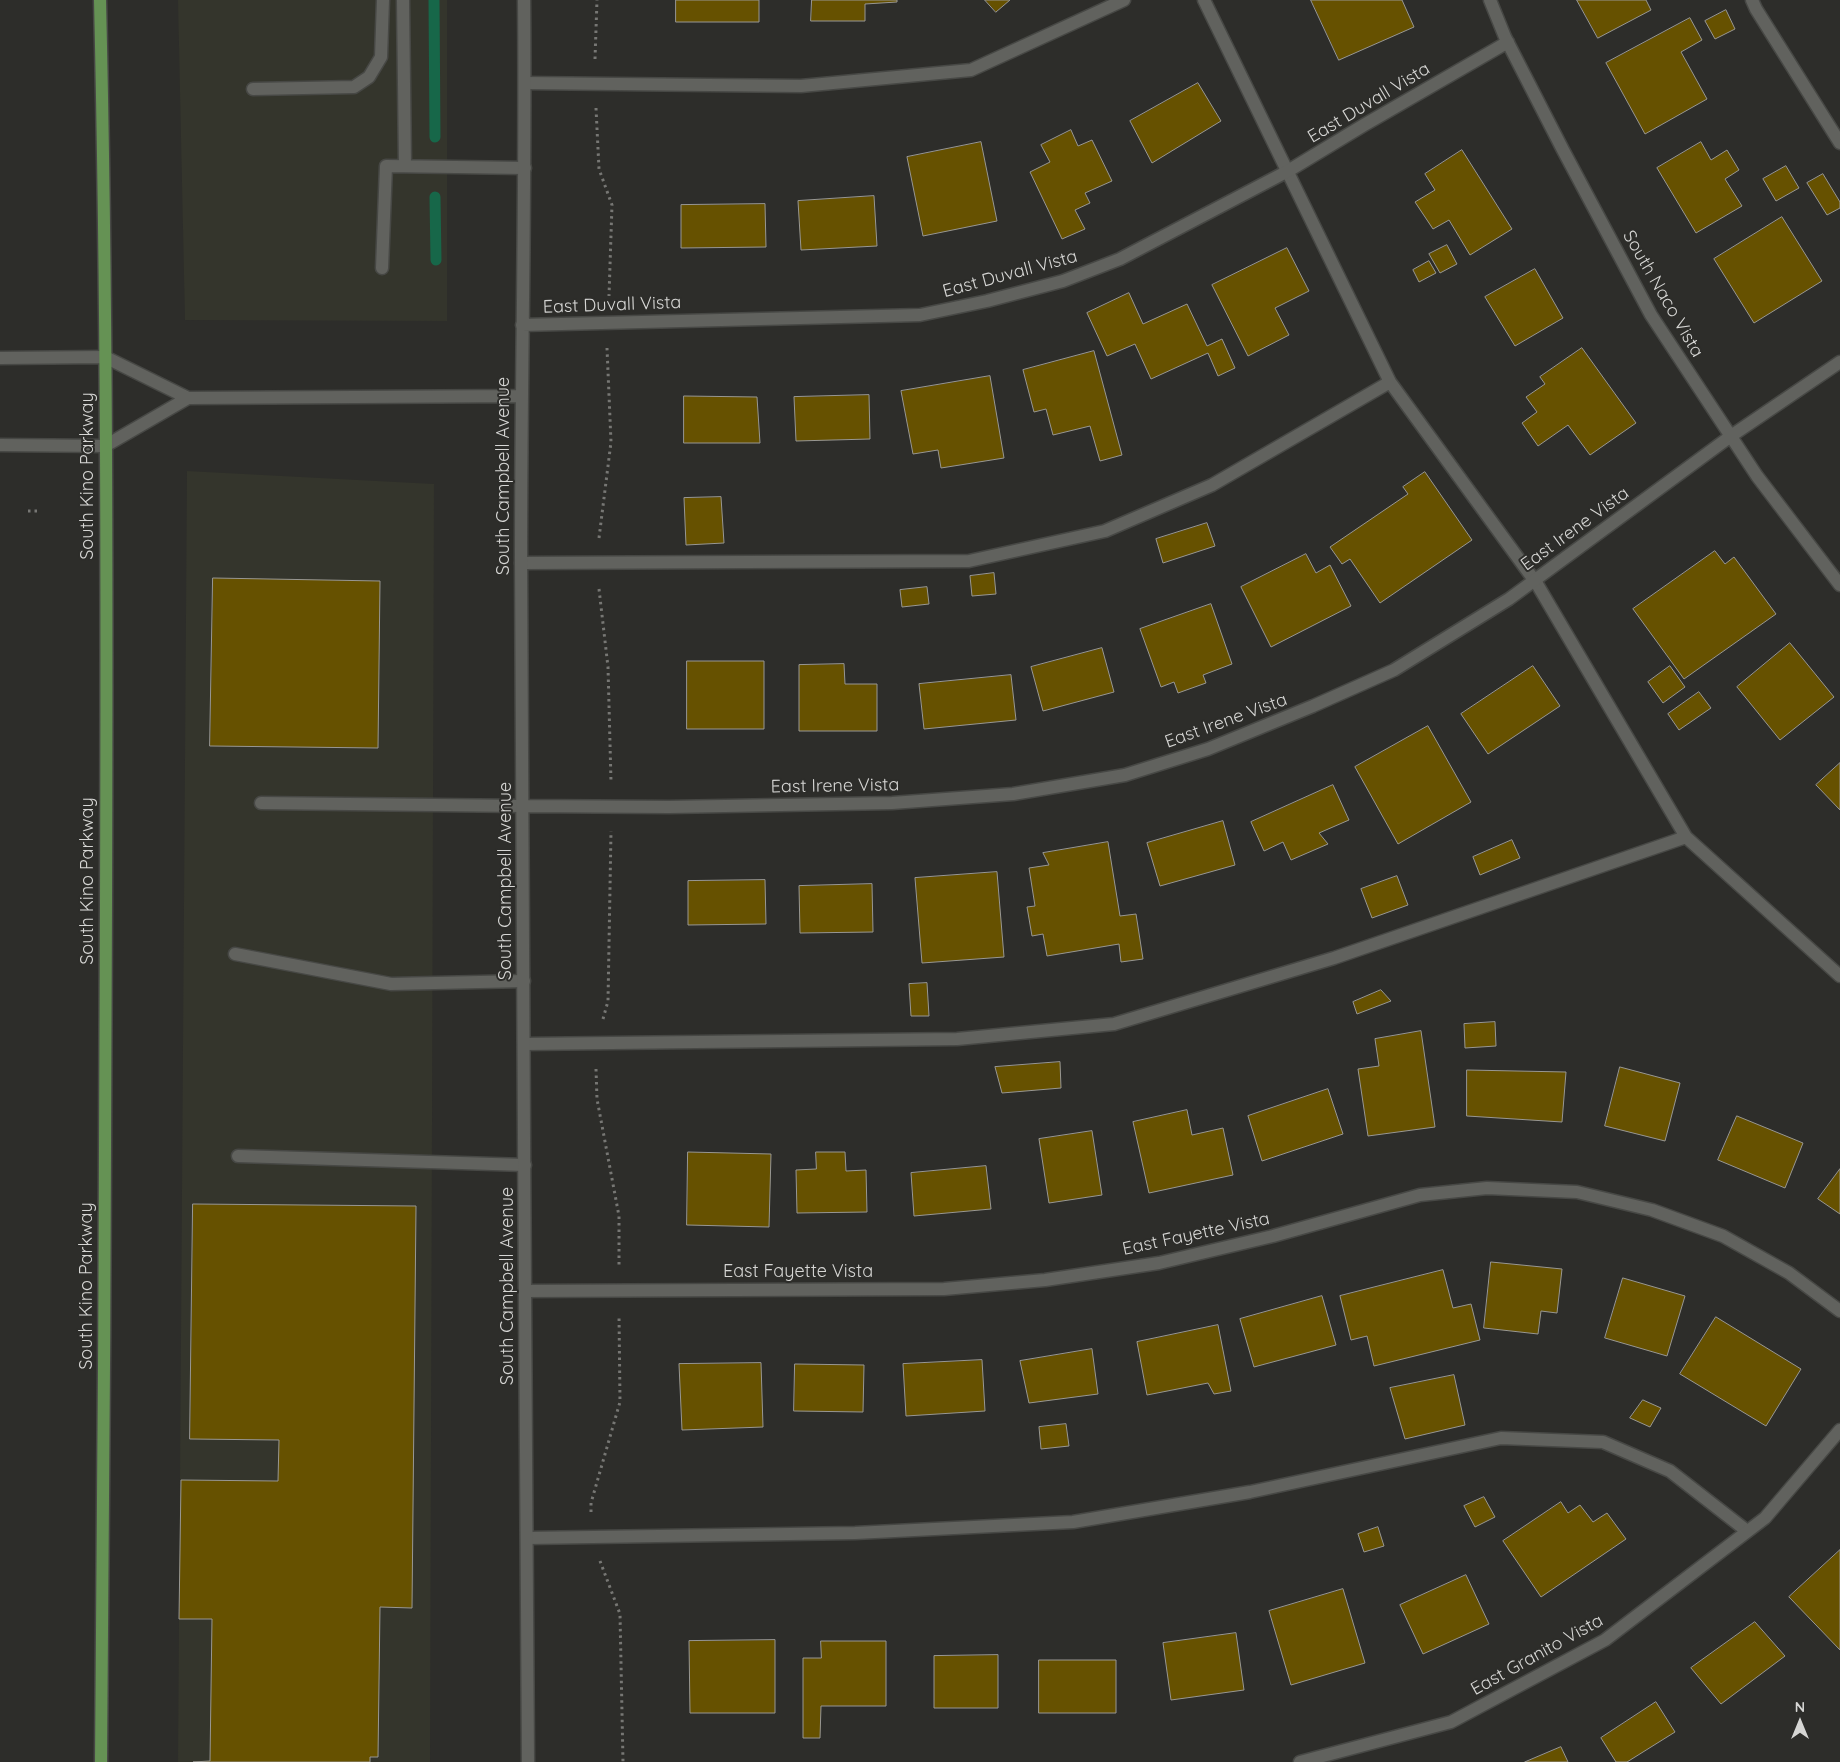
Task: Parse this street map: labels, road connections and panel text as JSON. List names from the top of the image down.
{
  "streets": {
    "main road": ["South Kino Parkway"],
    "street": [
      "East Duvall Vista",
      "South Naco Vista",
      "South Campbell Avenue",
      "East Irene Vista",
      "East Fayette Vista",
      "East Granito Vista"
    ]
  },
  "crossings": [
    ["East Duvall Vista", "South Naco Vista"],
    ["East Duvall Vista", "South Campbell Avenue"],
    ["South Naco Vista", "East Irene Vista"],
    ["South Campbell Avenue", "East Irene Vista"],
    ["South Campbell Avenue", "East Fayette Vista"]
  ],
  "north": "top"
}
